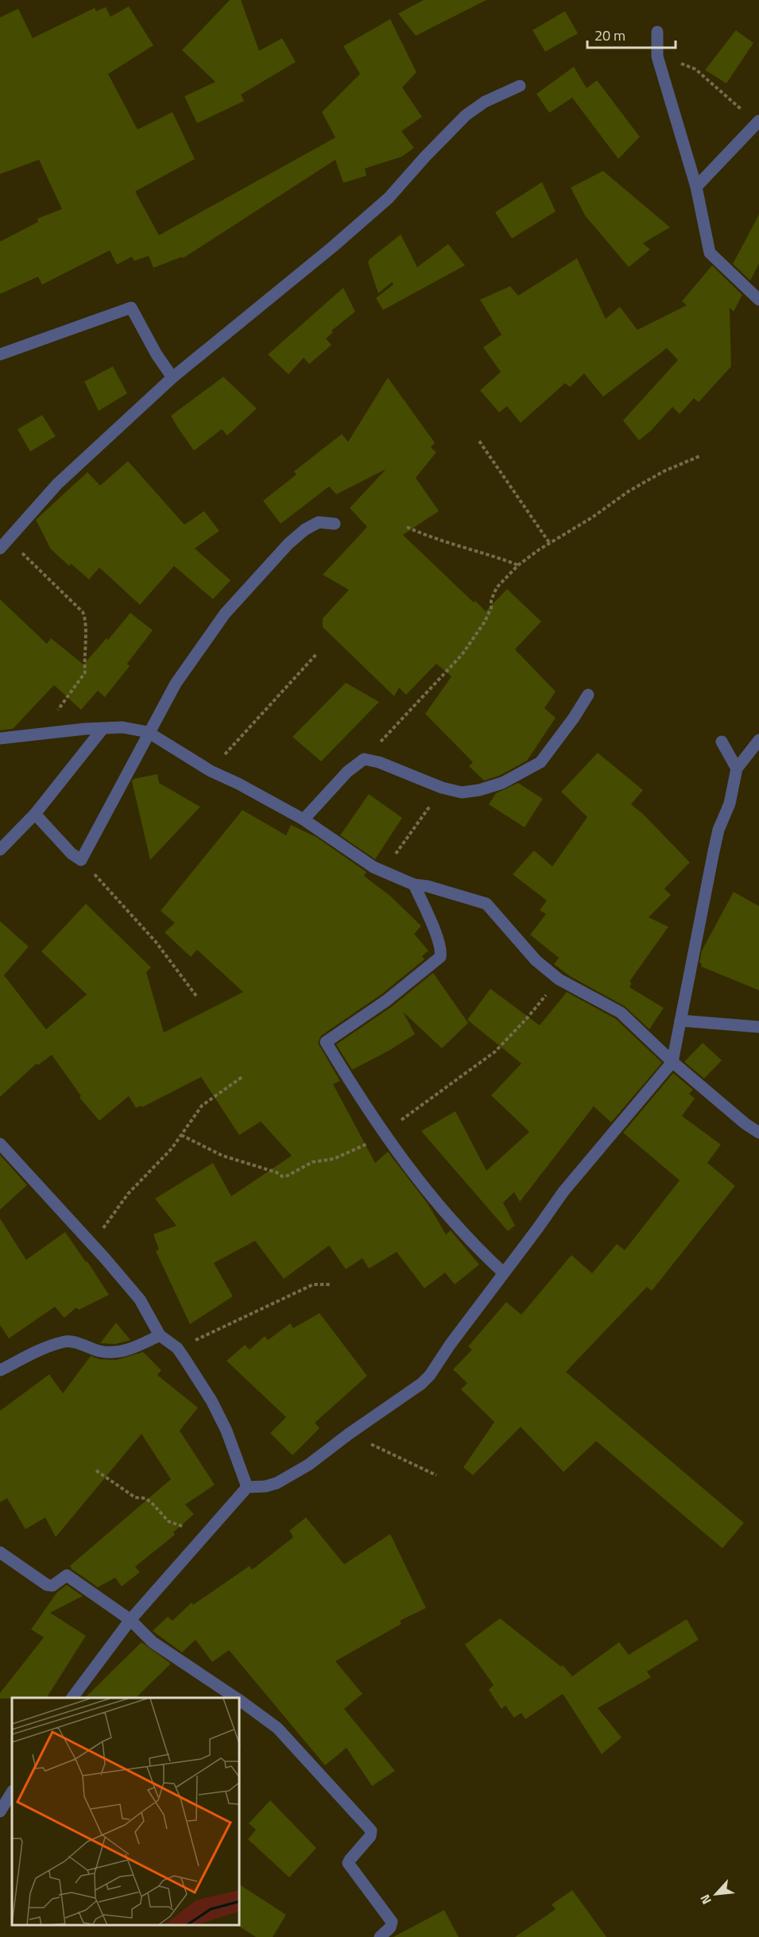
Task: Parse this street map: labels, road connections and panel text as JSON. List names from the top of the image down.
{
  "scale_bar": "20 m",
  "north": "bottom left"
}
